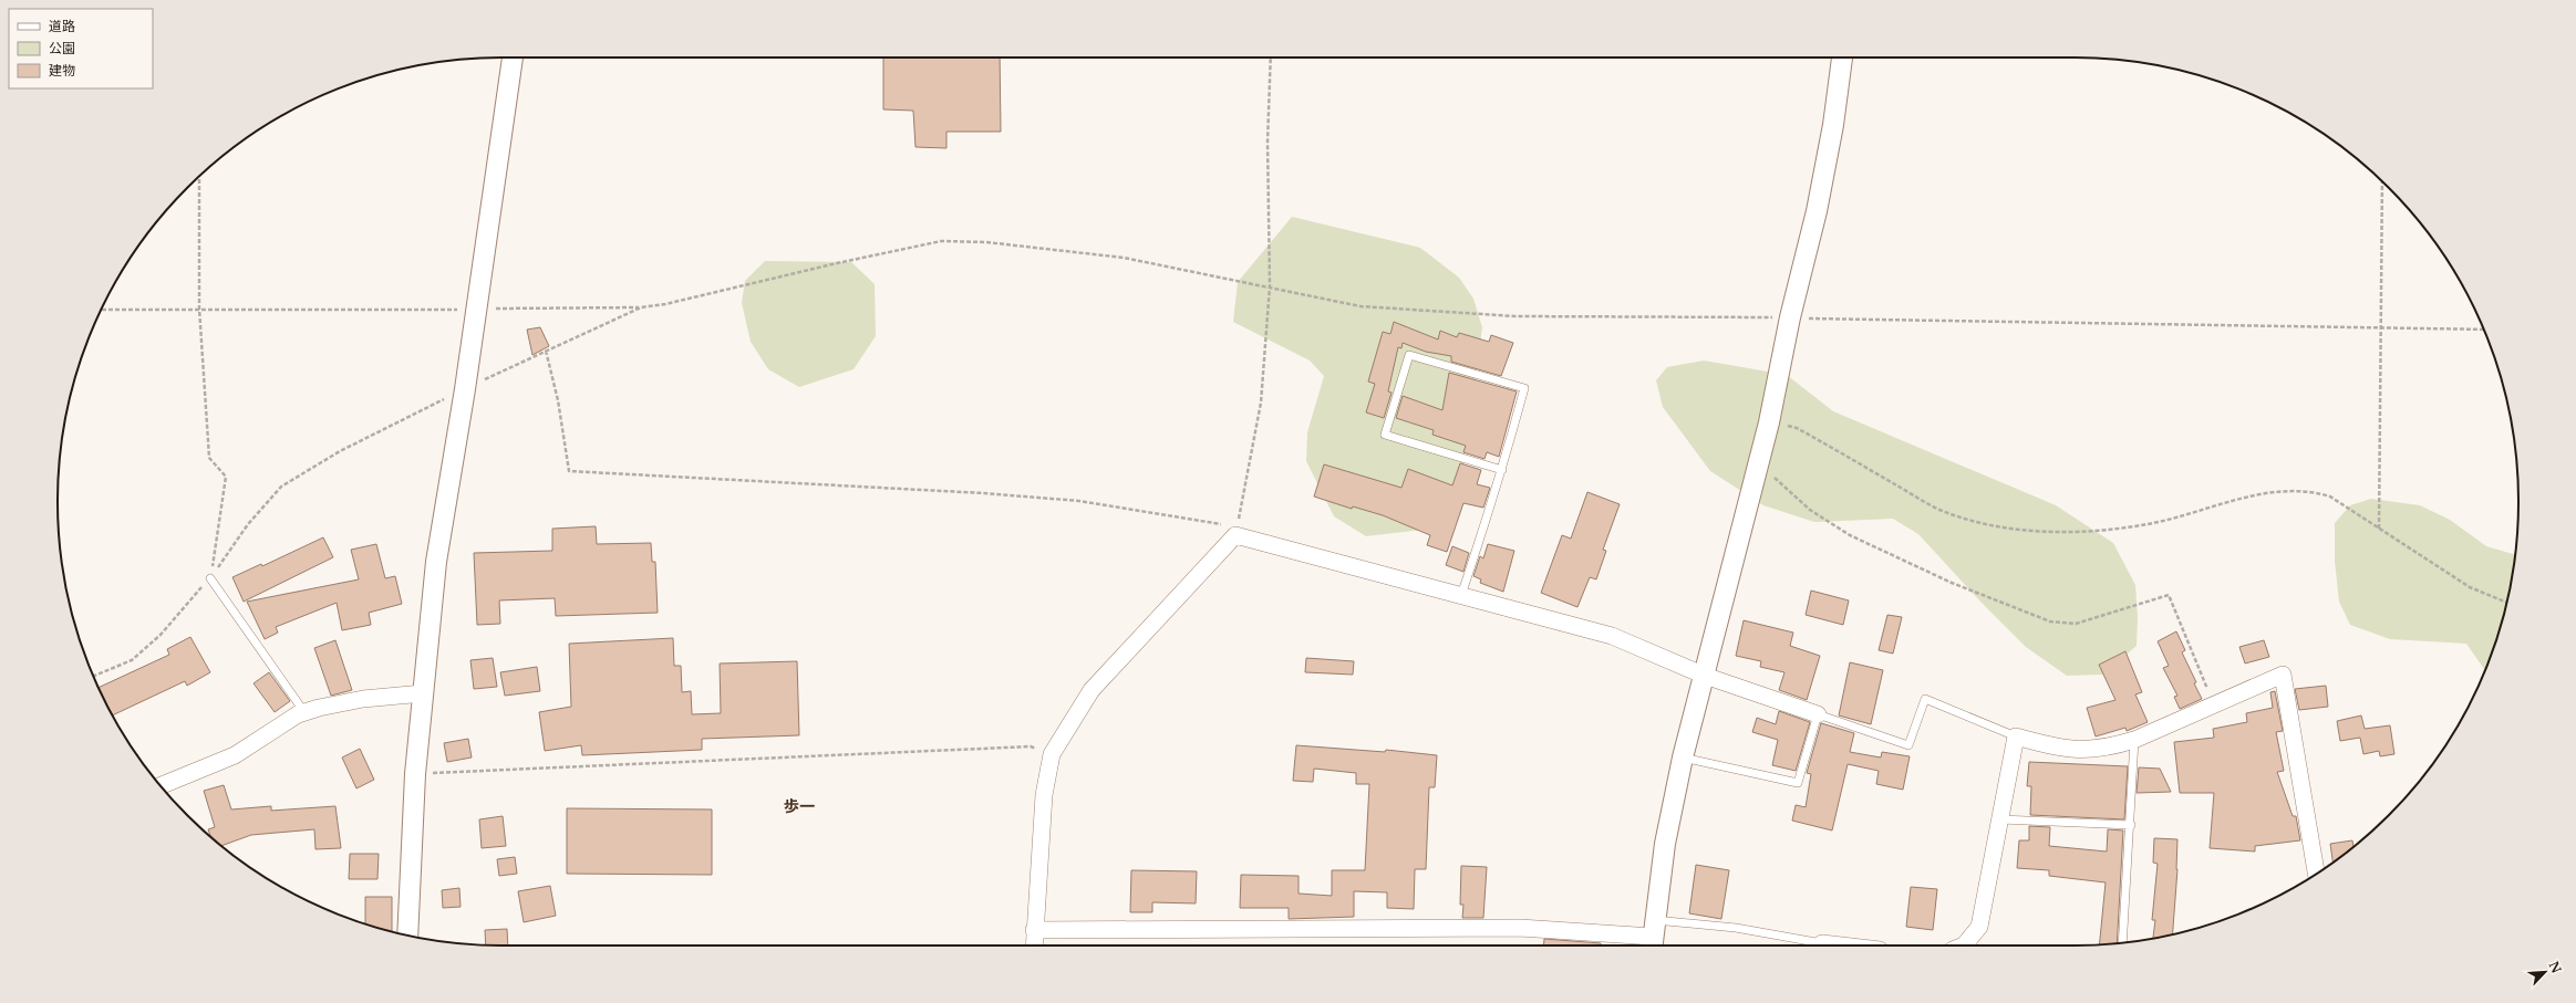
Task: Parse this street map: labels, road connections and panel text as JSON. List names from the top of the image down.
{
  "districts": ["歩一"],
  "legend": ["道路", "公園", "建物"],
  "north": "top right"
}
